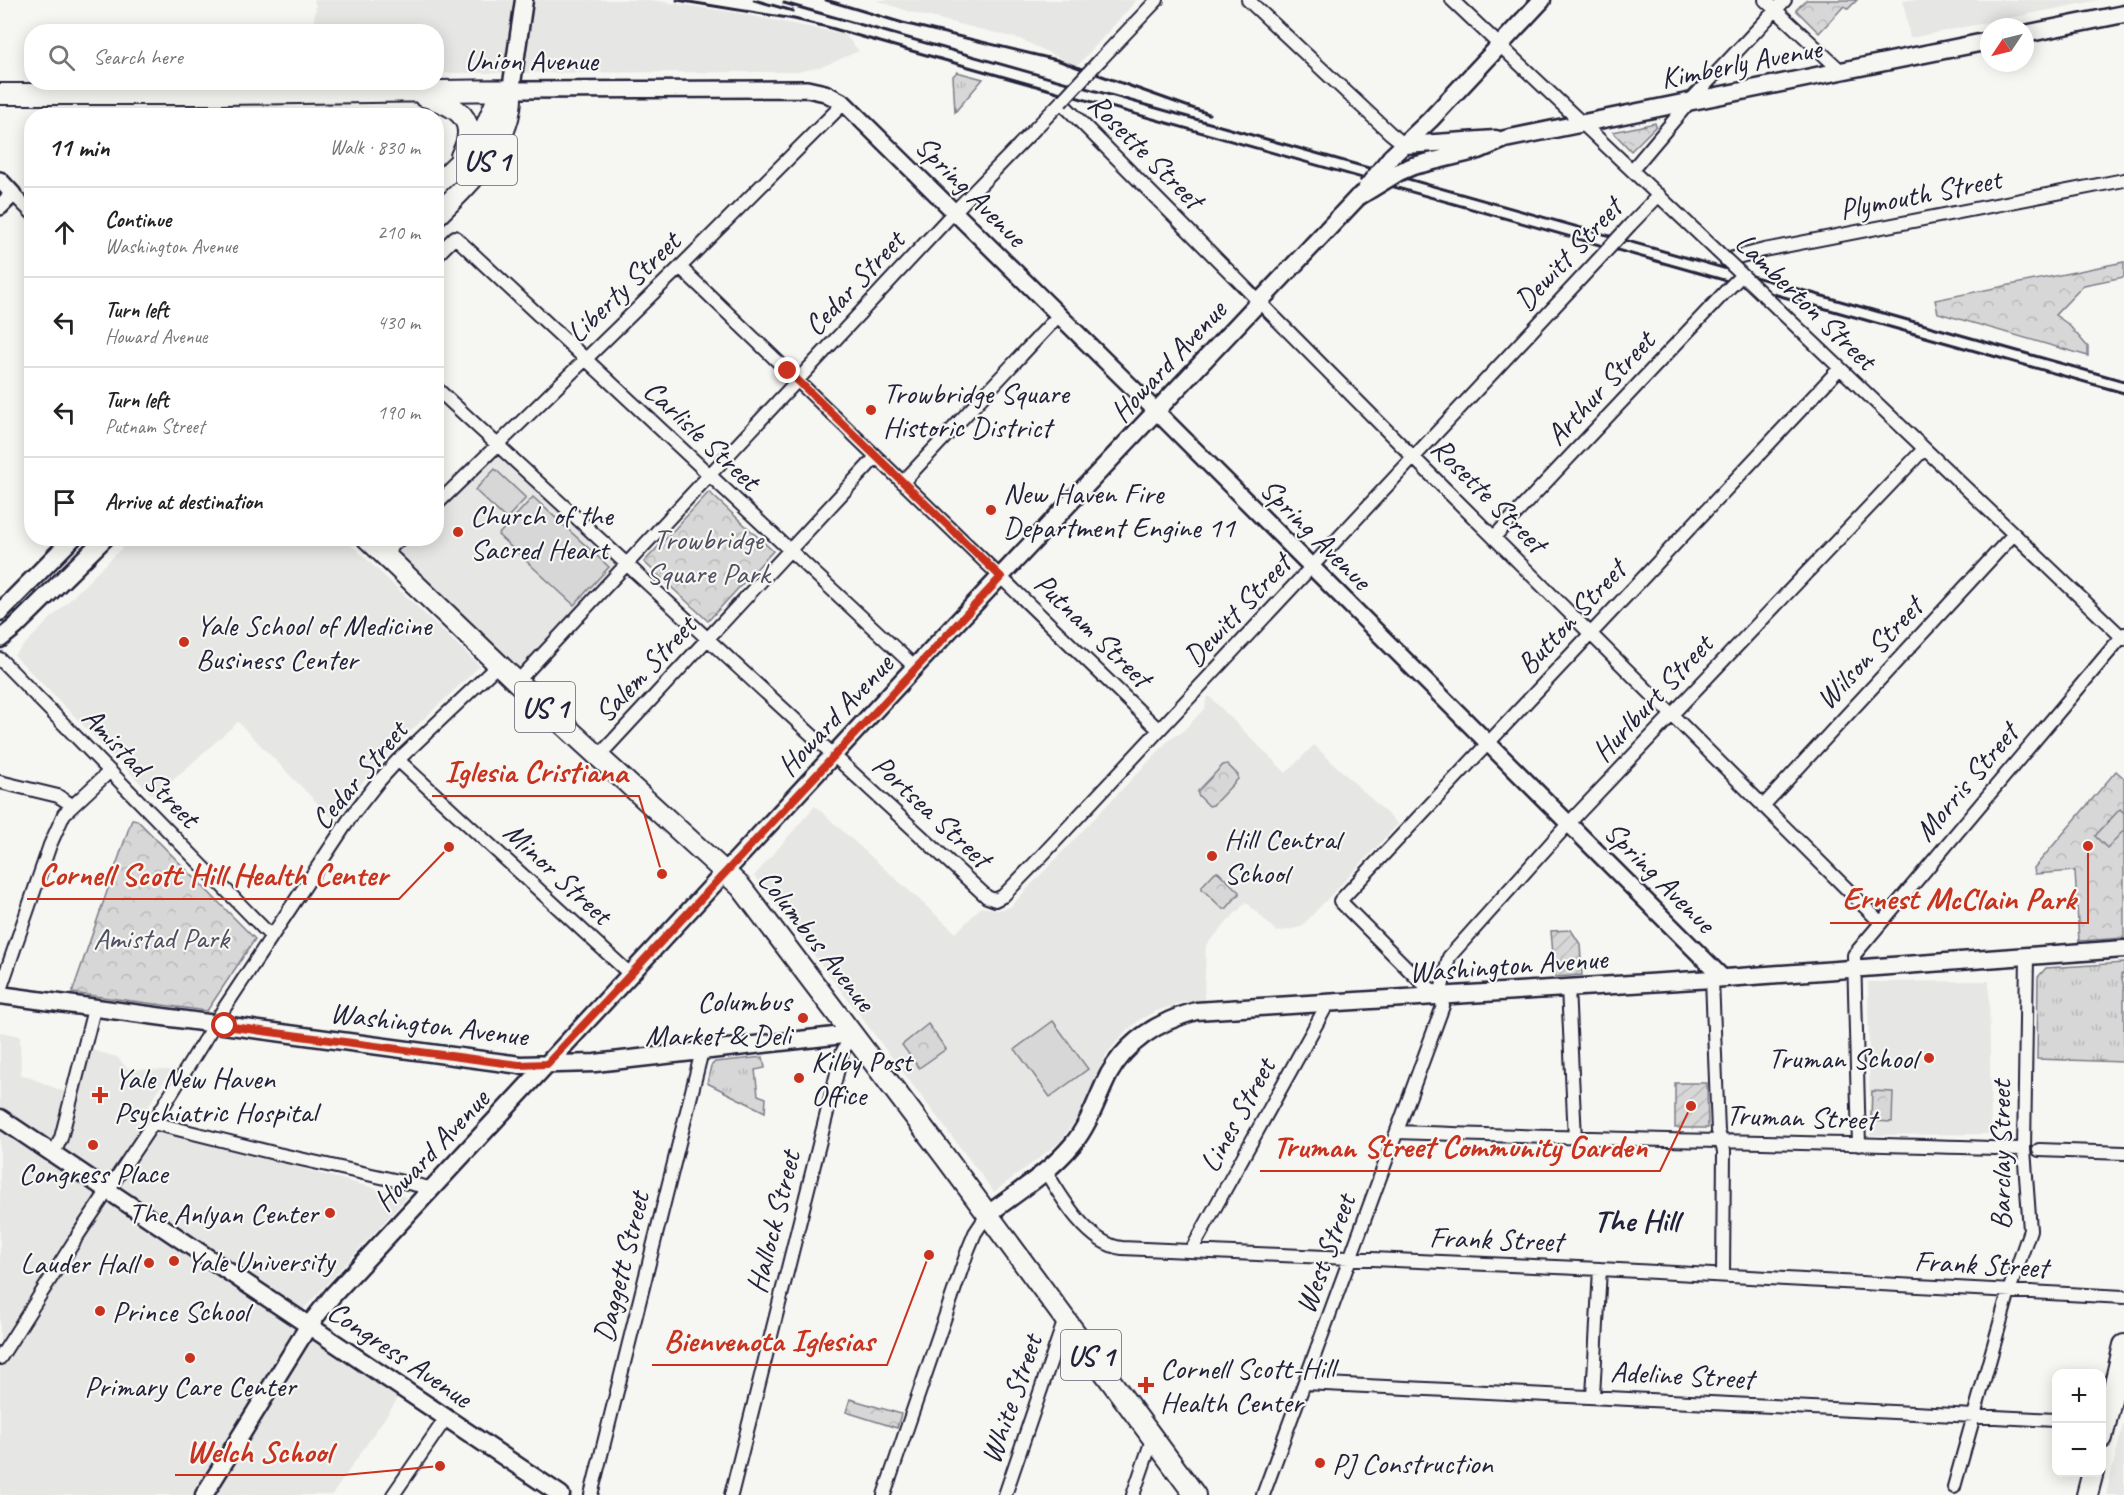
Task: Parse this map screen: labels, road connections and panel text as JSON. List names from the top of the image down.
{
  "streets": {
    "main road": [
      "Union Avenue",
      "Kimberly Avenue",
      "US 1",
      "Howard Avenue",
      "Columbus Avenue",
      "Washington Avenue",
      "Congress Avenue"
    ],
    "street": [
      "Rosette Street",
      "Spring Avenue",
      "Plymouth Street",
      "Dewitt Street",
      "Cedar Street",
      "Liberty Street",
      "Lamberton Street",
      "Arthur Street",
      "Carlisle Street",
      "Button Street",
      "Putnam Street",
      "Wilson Street",
      "Salem Street",
      "Hurlburt Street",
      "Amistad Street",
      "Morris Street",
      "Portsea Street",
      "Minor Street",
      "Lines Street",
      "Truman Street",
      "Barclay Street",
      "Hallock Street",
      "Frank Street",
      "West Street",
      "Daggett Street",
      "Adeline Street",
      "White Street"
    ]
  },
  "crossings": [
    ["Union Avenue", "US 1"],
    ["Union Avenue", "Spring Avenue"],
    ["Union Avenue", "Liberty Street"],
    ["Kimberly Avenue", "Lamberton Street"],
    ["Rosette Street", "Dewitt Street"],
    ["Rosette Street", "Cedar Street"],
    ["Rosette Street", "Howard Avenue"],
    ["Rosette Street", "Arthur Street"],
    ["Rosette Street", "Button Street"],
    ["Rosette Street", "Wilson Street"],
    ["Rosette Street", "Hurlburt Street"],
    ["Rosette Street", "Morris Street"],
    ["Spring Avenue", "Dewitt Street"],
    ["Spring Avenue", "Cedar Street"],
    ["Spring Avenue", "Liberty Street"],
    ["Spring Avenue", "Howard Avenue"],
    ["Spring Avenue", "Button Street"],
    ["Spring Avenue", "Hurlburt Street"],
    ["Spring Avenue", "Washington Avenue"],
    ["Plymouth Street", "Lamberton Street"],
    ["Dewitt Street", "Lamberton Street"],
    ["Dewitt Street", "Putnam Street"],
    ["Dewitt Street", "Portsea Street"],
    ["Cedar Street", "Carlisle Street"],
    ["Cedar Street", "Putnam Street"],
    ["Cedar Street", "Amistad Street"],
    ["Cedar Street", "Portsea Street"],
    ["Cedar Street", "Minor Street"],
    ["Cedar Street", "Columbus Avenue"],
    ["Cedar Street", "Washington Avenue"],
    ["Cedar Street", "Congress Avenue"],
    ["Liberty Street", "Carlisle Street"],
    ["Liberty Street", "Putnam Street"],
    ["Liberty Street", "Portsea Street"],
    ["Lamberton Street", "Howard Avenue"],
    ["Lamberton Street", "Arthur Street"],
    ["Lamberton Street", "Button Street"],
    ["Lamberton Street", "Wilson Street"],
    ["Lamberton Street", "Hurlburt Street"],
    ["Lamberton Street", "Morris Street"],
    ["Howard Avenue", "Carlisle Street"],
    ["Howard Avenue", "Putnam Street"],
    ["Howard Avenue", "Portsea Street"],
    ["Howard Avenue", "Minor Street"],
    ["Howard Avenue", "Columbus Avenue"],
    ["Howard Avenue", "Washington Avenue"],
    ["Howard Avenue", "Congress Avenue"],
    ["Carlisle Street", "Salem Street"],
    ["Button Street", "Hurlburt Street"],
    ["Button Street", "Washington Avenue"],
    ["Button Street", "West Street"],
    ["Putnam Street", "Salem Street"],
    ["Salem Street", "Portsea Street"],
    ["Salem Street", "Columbus Avenue"],
    ["Hurlburt Street", "Washington Avenue"],
    ["Hurlburt Street", "West Street"],
    ["Morris Street", "Washington Avenue"],
    ["Morris Street", "Truman Street"],
    ["Columbus Avenue", "Washington Avenue"],
    ["Columbus Avenue", "Hallock Street"],
    ["Columbus Avenue", "White Street"],
    ["Washington Avenue", "Lines Street"],
    ["Washington Avenue", "Barclay Street"],
    ["Washington Avenue", "Hallock Street"],
    ["Washington Avenue", "Frank Street"],
    ["Washington Avenue", "West Street"],
    ["Washington Avenue", "Daggett Street"],
    ["Lines Street", "Frank Street"],
    ["Truman Street", "Barclay Street"],
    ["Truman Street", "West Street"],
    ["Barclay Street", "Frank Street"],
    ["Barclay Street", "Adeline Street"],
    ["Frank Street", "West Street"],
    ["West Street", "Adeline Street"]
  ],
  "districts": ["The Hill"],
  "parks": ["Trowbridge Square Park", "Amistad Park"],
  "places": {
    "other": [
      "Trowbridge Square Historic District",
      "New Haven Fire Department Engine 11",
      "Church of the Sacred Heart",
      "Yale School of Medicine Business Center",
      "Ernest McClain Park",
      "Cornell Scott Hill Health Center",
      "Hill Central School",
      "Iglesia Cristiana",
      "Columbus Market & Deli",
      "Truman School",
      "Kilby Post Office",
      "Truman Street Community Garden",
      "Congress Place",
      "The Anlyan Center",
      "Bienvenota Iglesias",
      "Yale University",
      "Lauder Hall",
      "Prince School",
      "Primary Care Center",
      "PJ Construction",
      "Welch School"
    ],
    "health": ["Yale New Haven Psychiatric Hospital", "Cornell Scott-Hill Health Center"]
  },
  "north": "bottom left",
  "page": {
    "search": "Search here",
    "heading": ["11 min", "Walk · 830 m"],
    "list": [
      ["Continue", "Washington Avenue", "210 m"],
      ["Turn left", "Howard Avenue", "430 m"],
      ["Turn left", "Putnam Street", "190 m"],
      "Arrive at destination"
    ],
    "map_buttons": ["+", "−"]
  }
}
